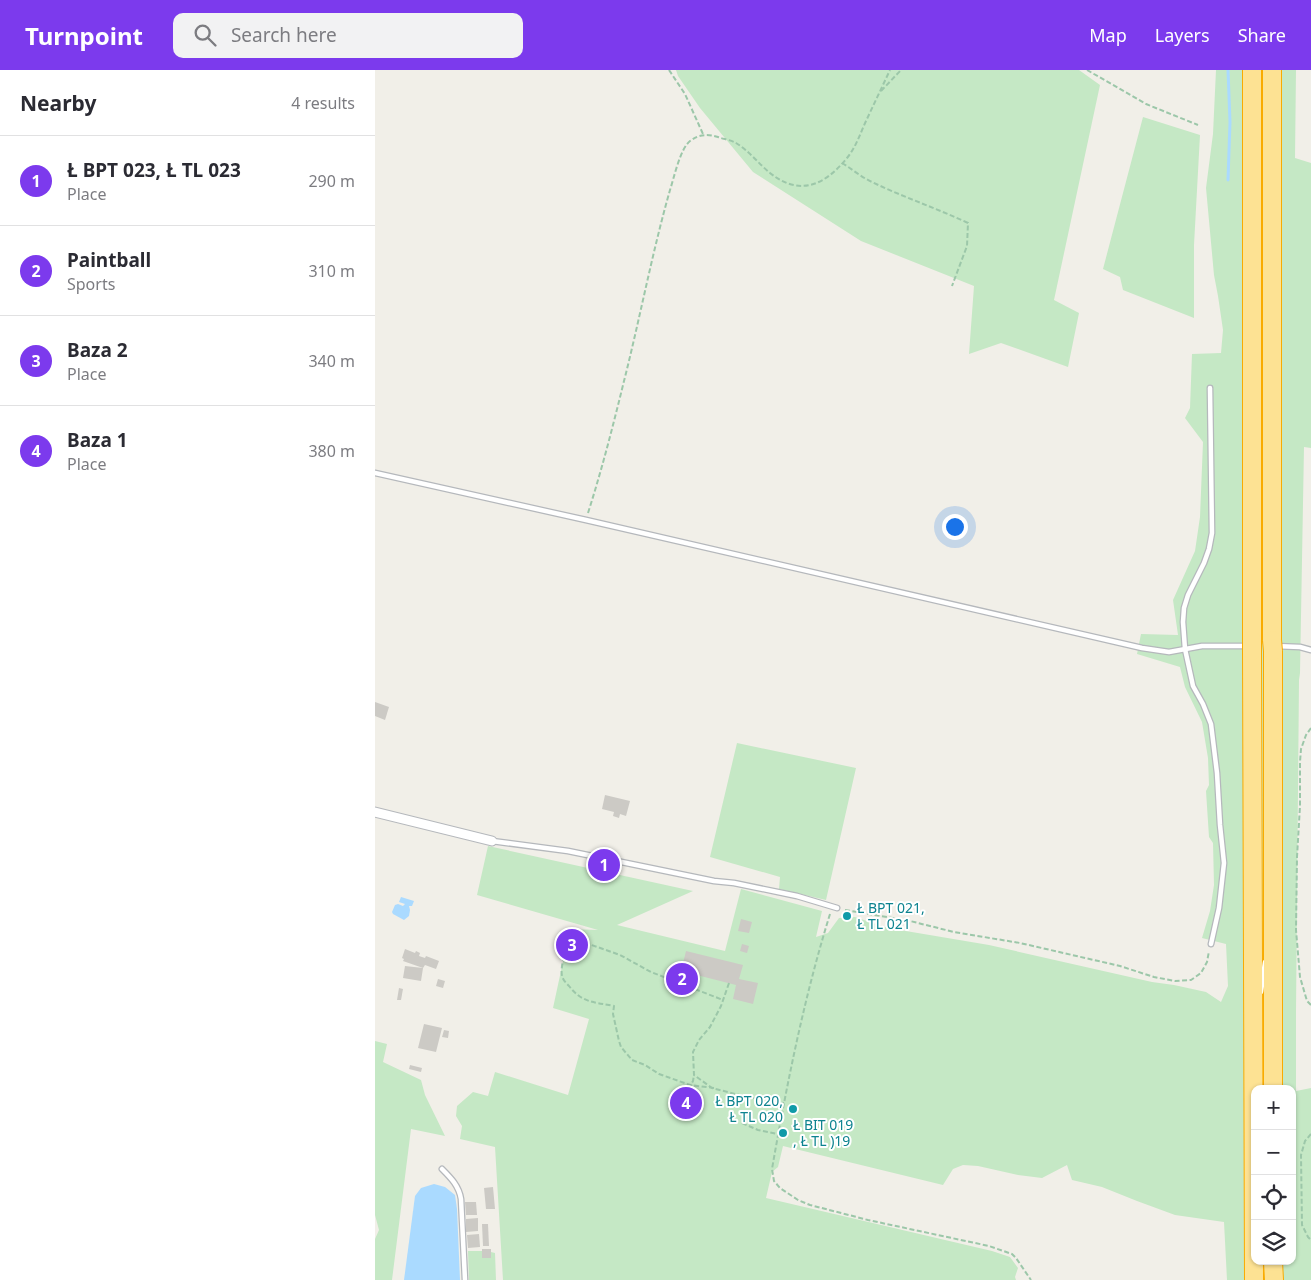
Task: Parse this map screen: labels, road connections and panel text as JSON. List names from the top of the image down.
{
  "places": ["Ł BPT 021, Ł TL 021", "Ł BPT 020, Ł TL 020", "Ł BIT 019 , Ł TL )19"],
  "page": {
    "header": "Turnpoint",
    "search": "Search here",
    "nav": ["Map", "Layers", "Share"],
    "heading": ["Nearby", "4 results"],
    "list": [
      {
        "mark": "1",
        "name": "Ł BPT 023, Ł TL 023",
        "note": "Place",
        "value": "290 m"
      },
      {
        "mark": "2",
        "name": "Paintball",
        "note": "Sports",
        "value": "310 m"
      },
      {
        "mark": "3",
        "name": "Baza 2",
        "note": "Place",
        "value": "340 m"
      },
      {
        "mark": "4",
        "name": "Baza 1",
        "note": "Place",
        "value": "380 m"
      }
    ],
    "pins": [
      "1",
      "3",
      "2",
      "4"
    ],
    "map_buttons": ["+", "−"]
  }
}
